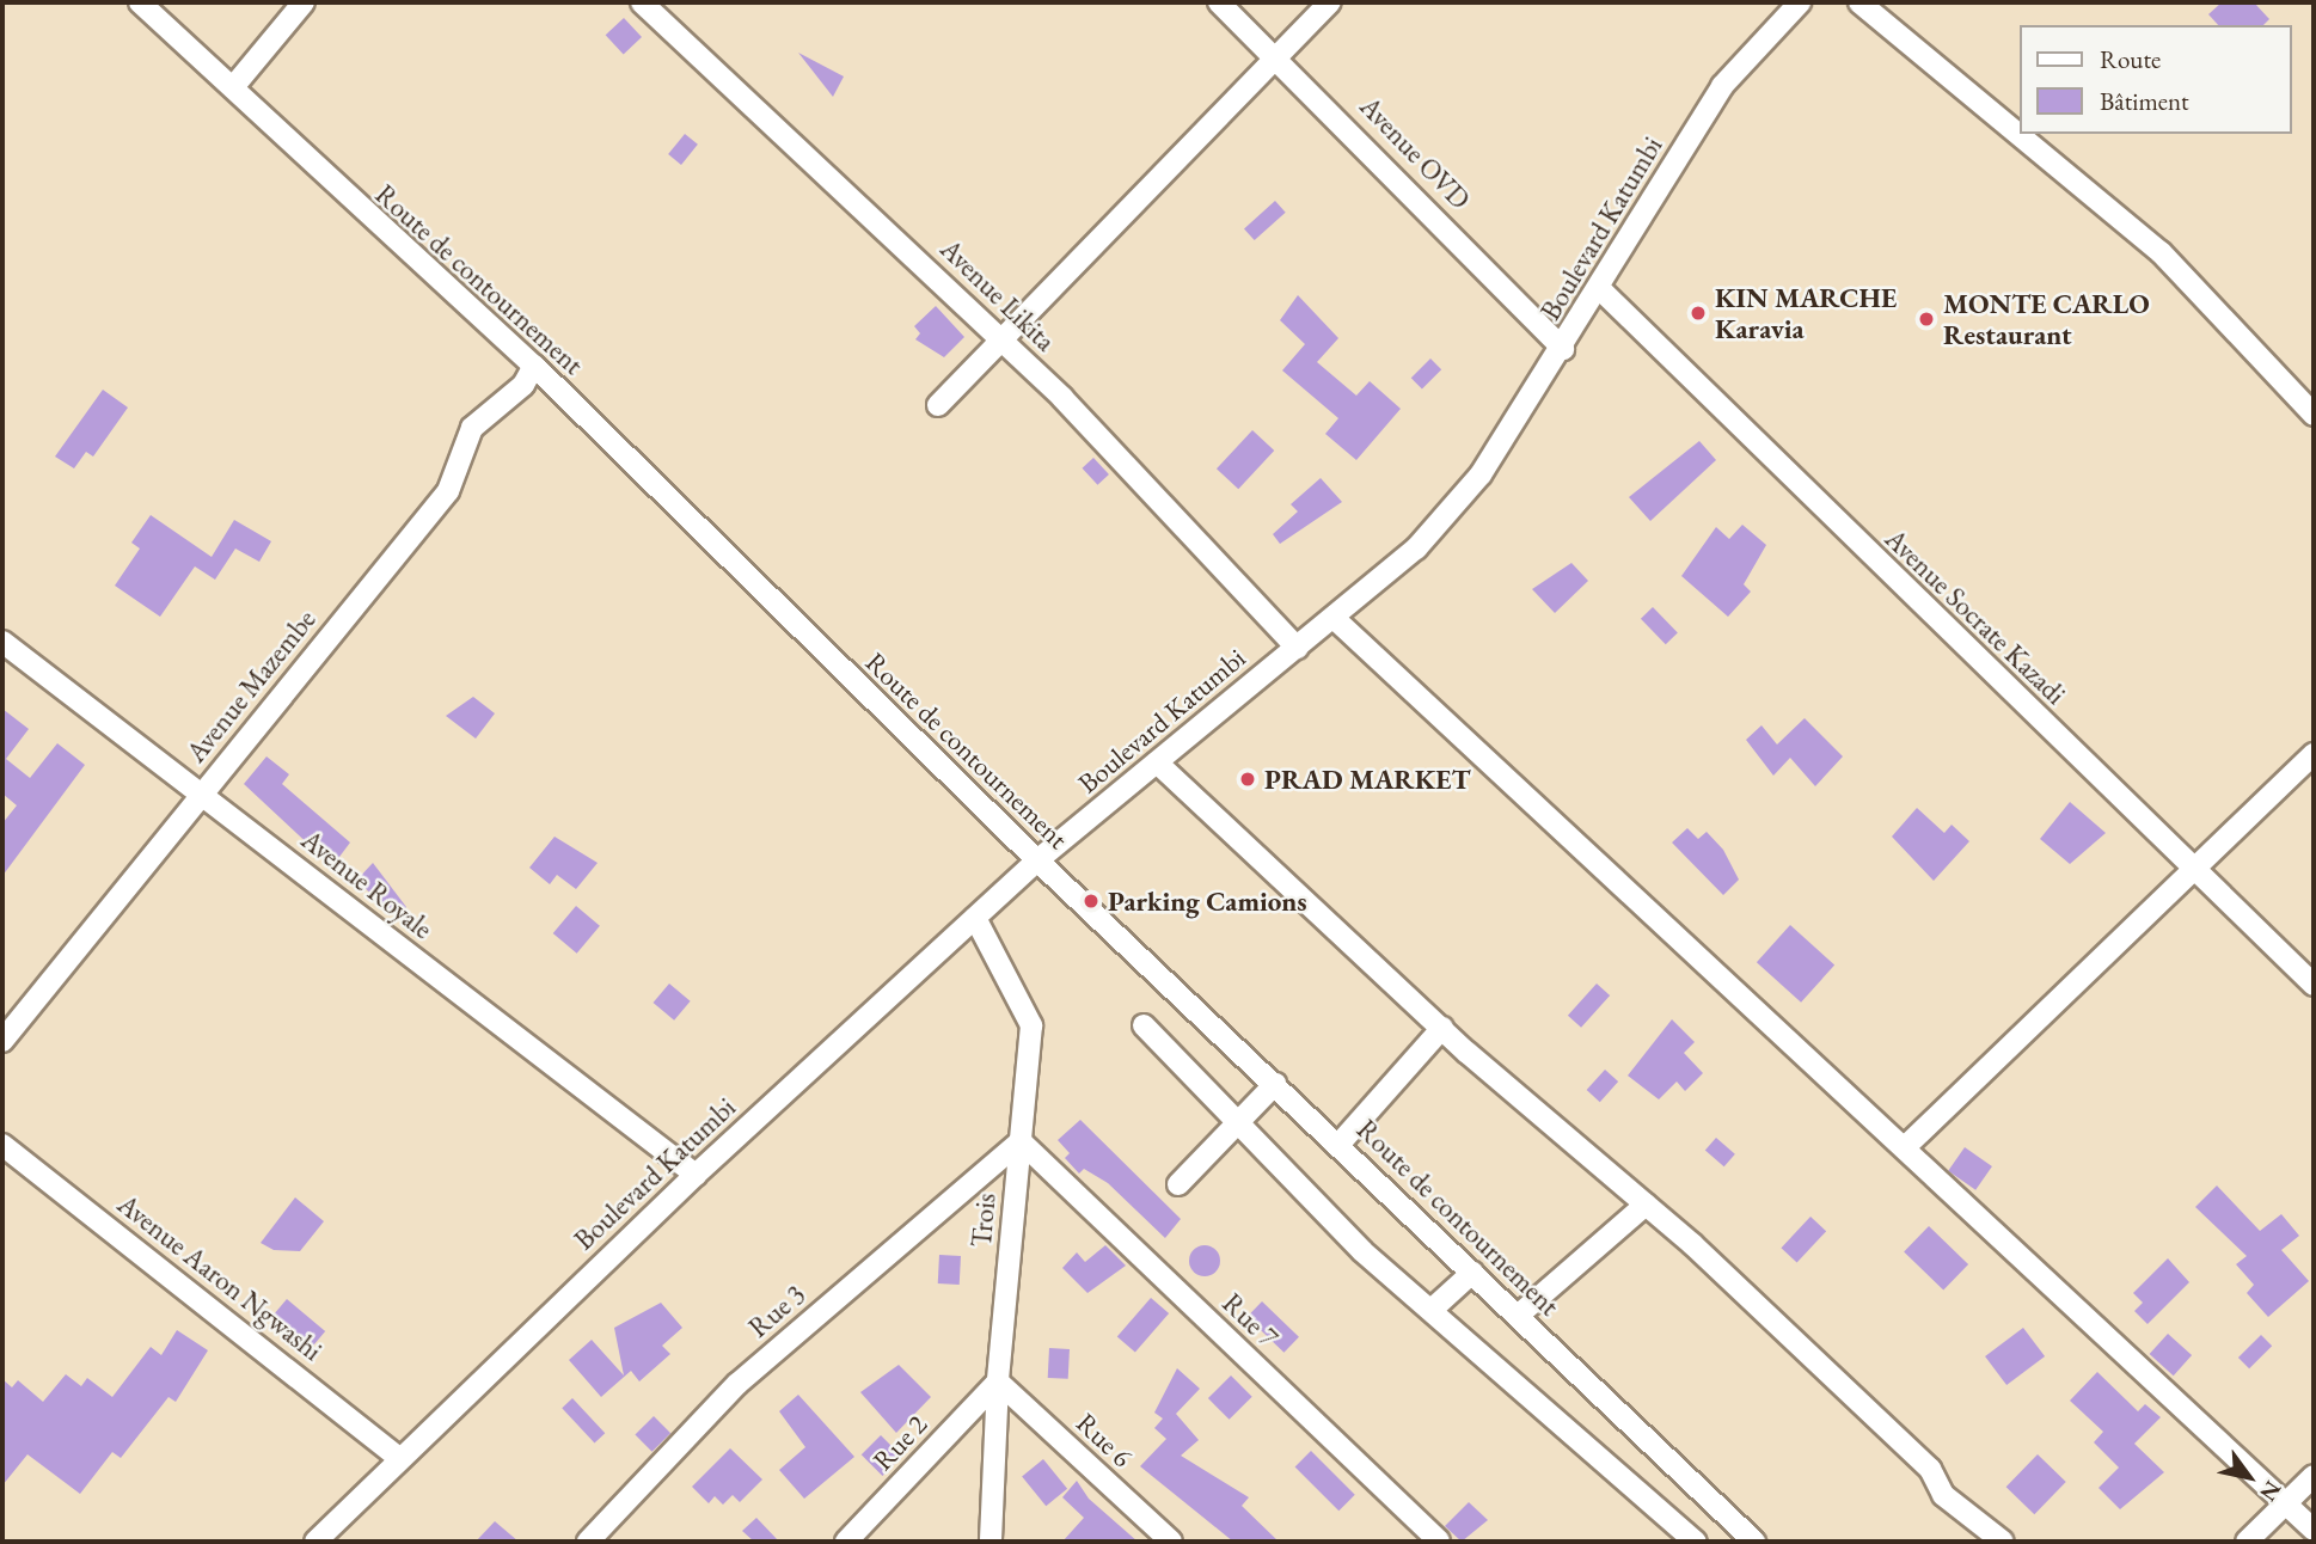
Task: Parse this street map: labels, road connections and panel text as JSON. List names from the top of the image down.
{
  "streets": {
    "street": [
      "Avenue OVD",
      "Boulevard Katumbi",
      "Route de contournement",
      "Avenue Likita",
      "Avenue Socrate Kazadi",
      "Avenue Mazembe",
      "Avenue Royale",
      "Trois",
      "Avenue Aaron Ngwashi",
      "Rue 3",
      "Rue 7",
      "Rue 6",
      "Rue 2"
    ]
  },
  "crossings": [
    ["Avenue OVD", "Boulevard Katumbi"],
    ["Boulevard Katumbi", "Route de contournement"],
    ["Boulevard Katumbi", "Avenue Likita"],
    ["Boulevard Katumbi", "Avenue Socrate Kazadi"],
    ["Boulevard Katumbi", "Avenue Royale"],
    ["Boulevard Katumbi", "Trois"],
    ["Boulevard Katumbi", "Avenue Aaron Ngwashi"],
    ["Route de contournement", "Avenue Mazembe"],
    ["Avenue Mazembe", "Avenue Royale"],
    ["Trois", "Rue 3"],
    ["Trois", "Rue 7"],
    ["Trois", "Rue 6"],
    ["Trois", "Rue 2"],
    ["Rue 3", "Rue 7"],
    ["Rue 6", "Rue 2"]
  ],
  "places": [
    "KIN MARCHE Karavia",
    "MONTE CARLO Restaurant",
    "PRAD MARKET",
    "Parking Camions"
  ],
  "legend": ["Route", "Bâtiment"],
  "north": "bottom right"
}
